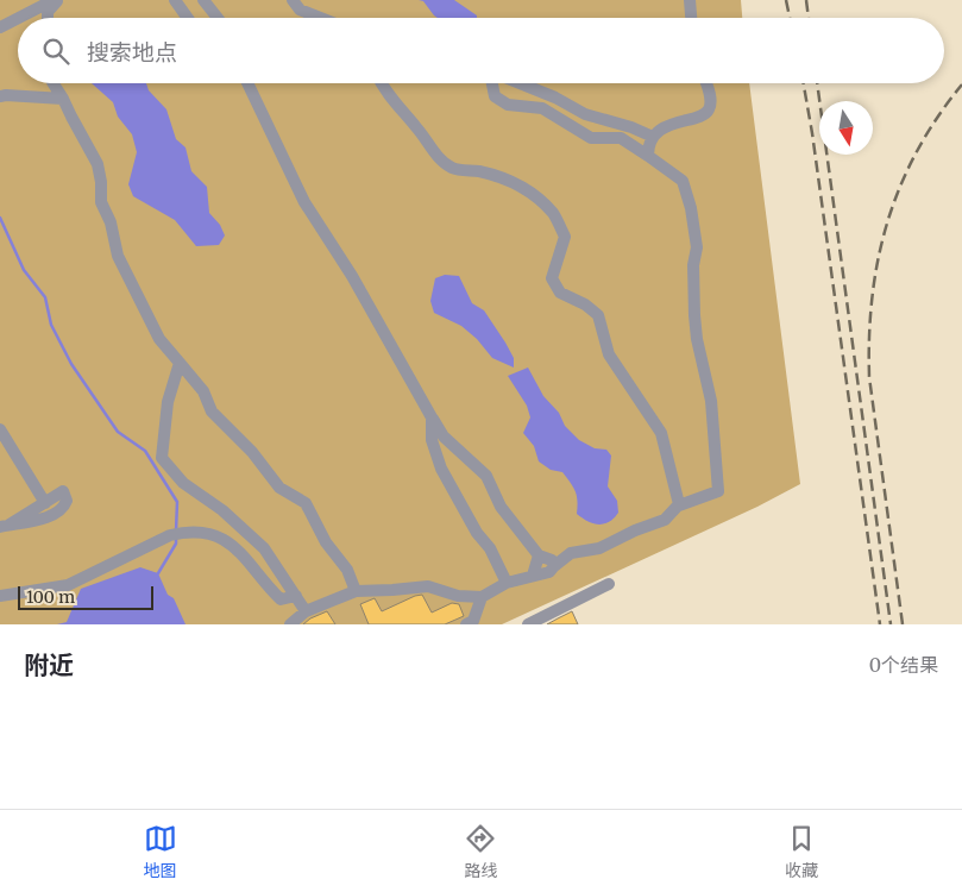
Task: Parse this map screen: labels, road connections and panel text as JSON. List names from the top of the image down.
{
  "scale_bar": "100 m",
  "north": "bottom",
  "page": {
    "search": "搜索地点",
    "scale": "100 m",
    "heading": ["附近", "0个结果"],
    "nav": ["地图", "路线", "收藏"]
  }
}
